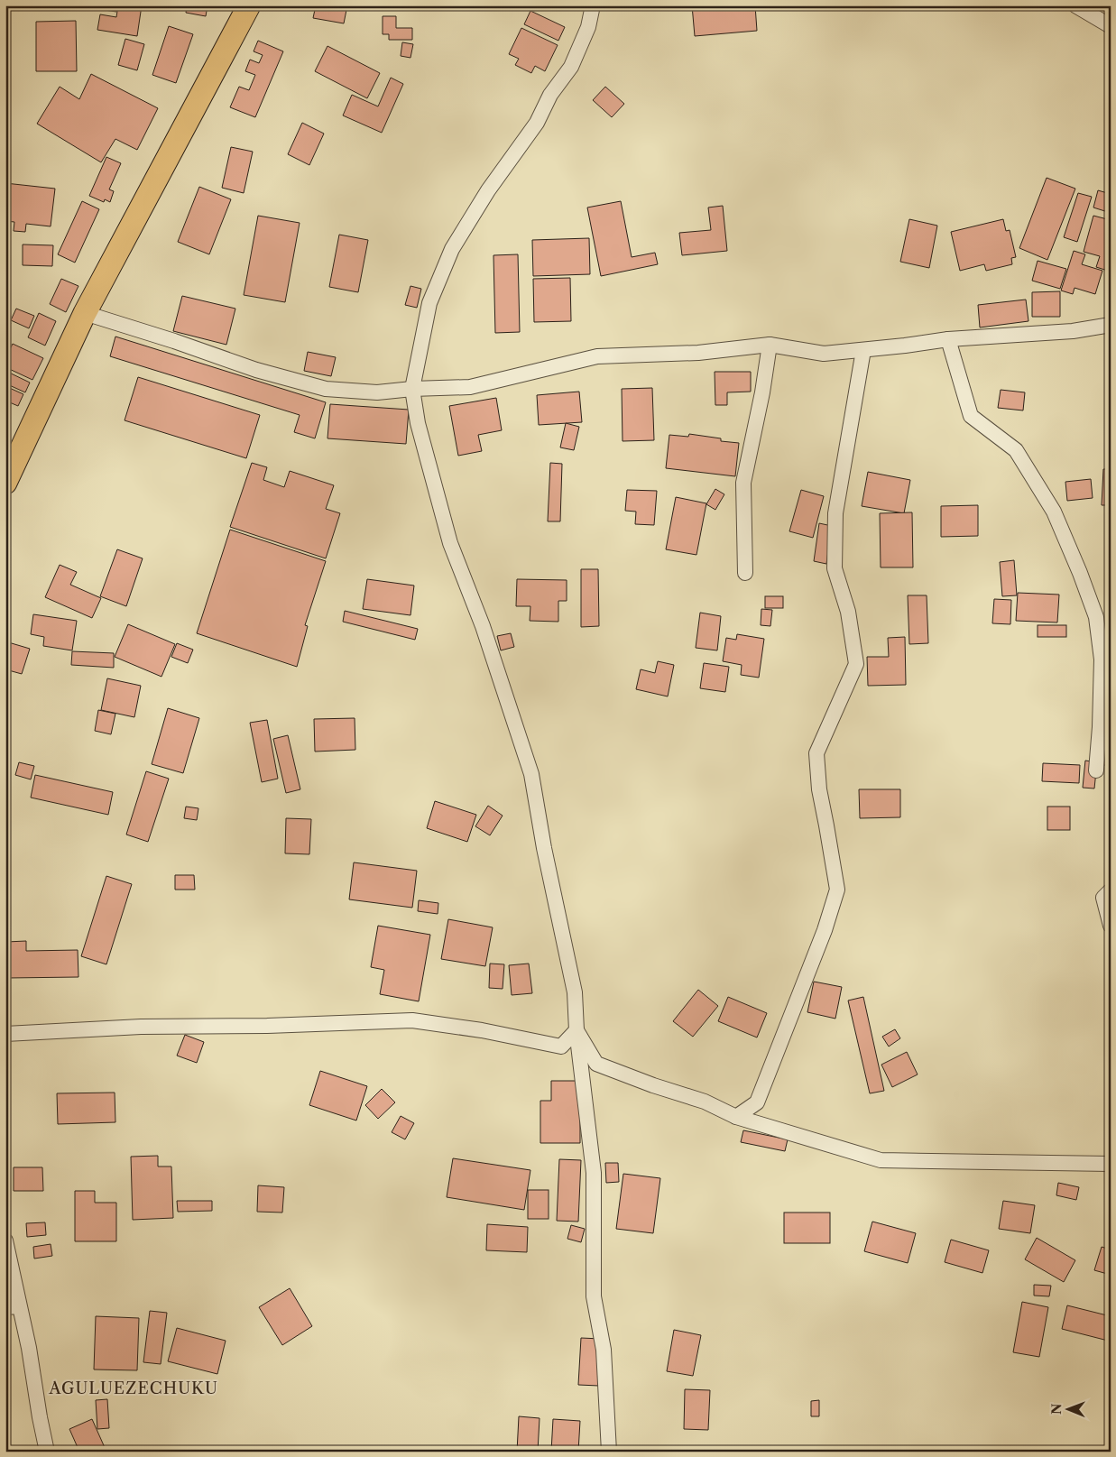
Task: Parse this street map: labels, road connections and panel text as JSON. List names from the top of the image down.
{
  "districts": ["AGULUEZECHUKU"],
  "north": "left"
}
